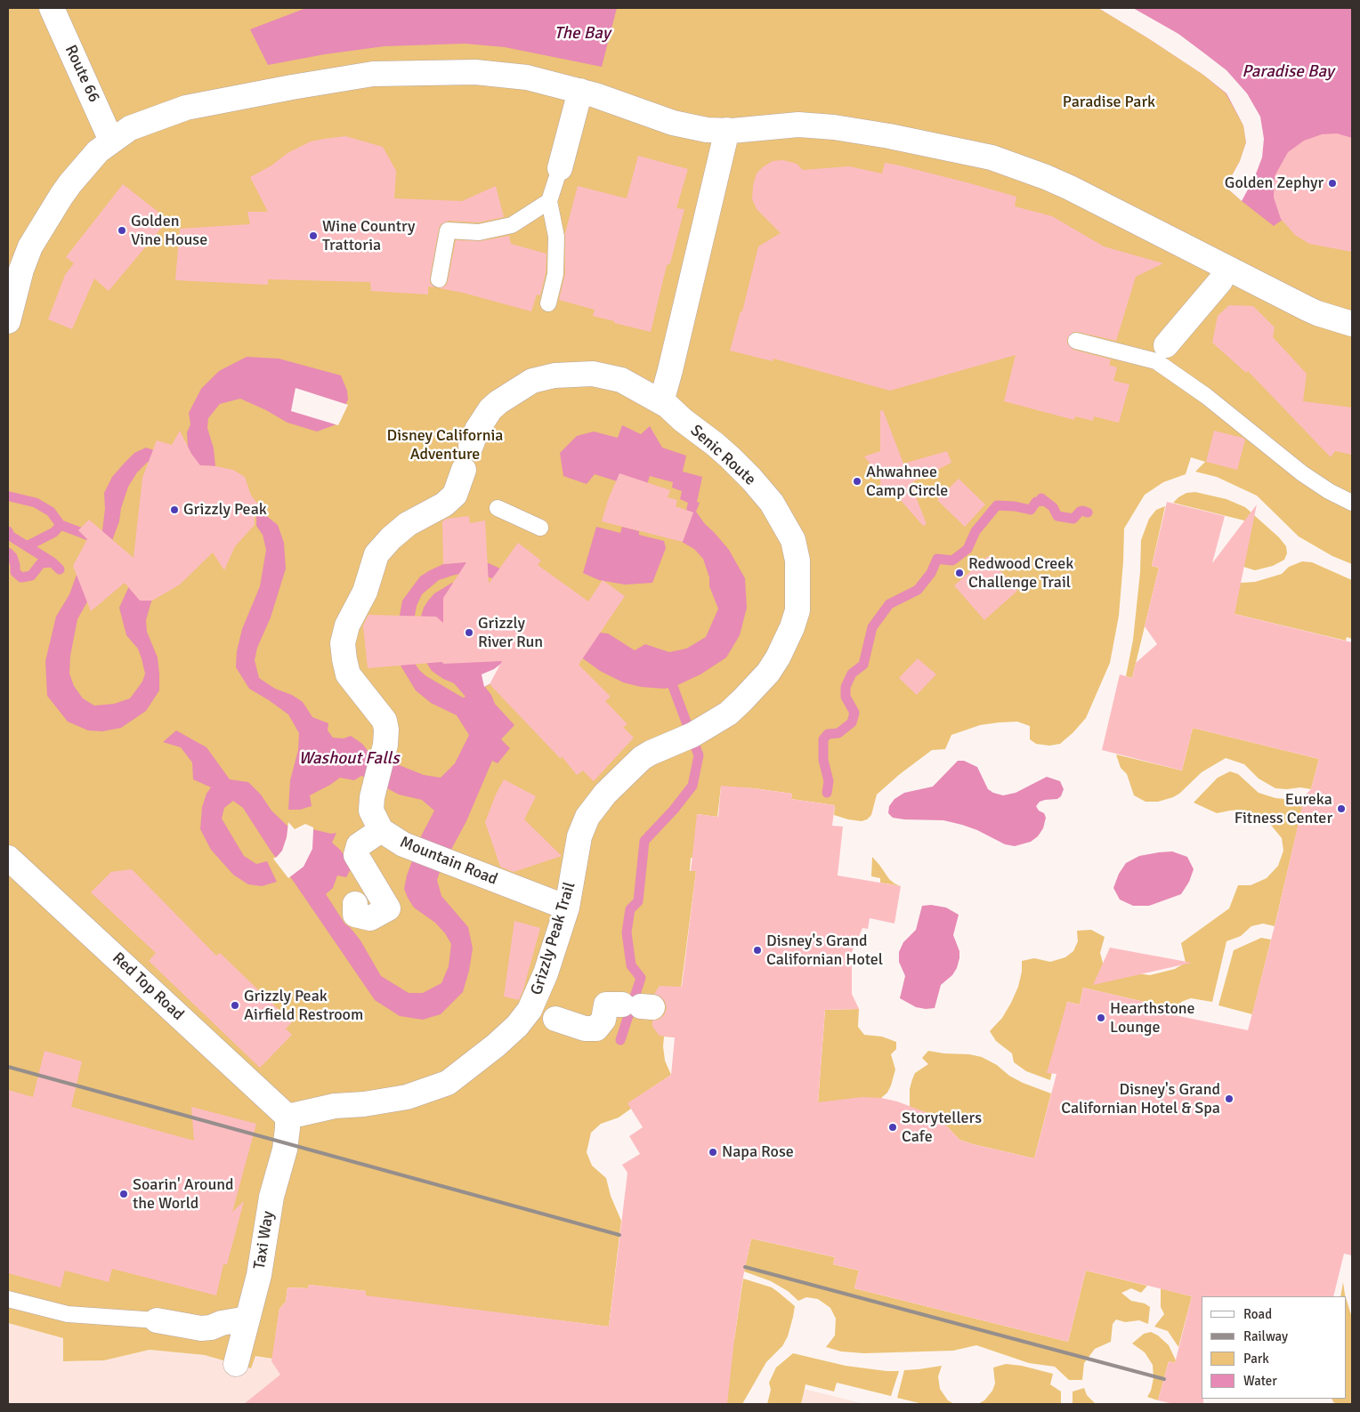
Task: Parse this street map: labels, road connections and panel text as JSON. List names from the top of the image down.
{
  "streets": {
    "street": [
      "Route 66",
      "Senic Route",
      "Mountain Road",
      "Grizzly Peak Trail",
      "Red Top Road",
      "Taxi Way"
    ]
  },
  "crossings": [
    ["Senic Route", "Grizzly Peak Trail"],
    ["Mountain Road", "Grizzly Peak Trail"],
    ["Grizzly Peak Trail", "Red Top Road"],
    ["Grizzly Peak Trail", "Taxi Way"],
    ["Red Top Road", "Taxi Way"]
  ],
  "water": ["The Bay", "Paradise Bay", "Washout Falls"],
  "parks": ["Paradise Park", "Disney California Adventure"],
  "places": [
    "Golden Zephyr",
    "Golden Vine House",
    "Wine Country Trattoria",
    "Ahwahnee Camp Circle",
    "Grizzly Peak",
    "Redwood Creek Challenge Trail",
    "Grizzly River Run",
    "Eureka Fitness Center",
    "Disney's Grand Californian Hotel",
    "Grizzly Peak Airfield Restroom",
    "Hearthstone Lounge",
    "Disney's Grand Californian Hotel & Spa",
    "Storytellers Cafe",
    "Napa Rose",
    "Soarin' Around the World"
  ],
  "legend": [
    "Road",
    "Railway",
    "Park",
    "Water"
  ]
}
